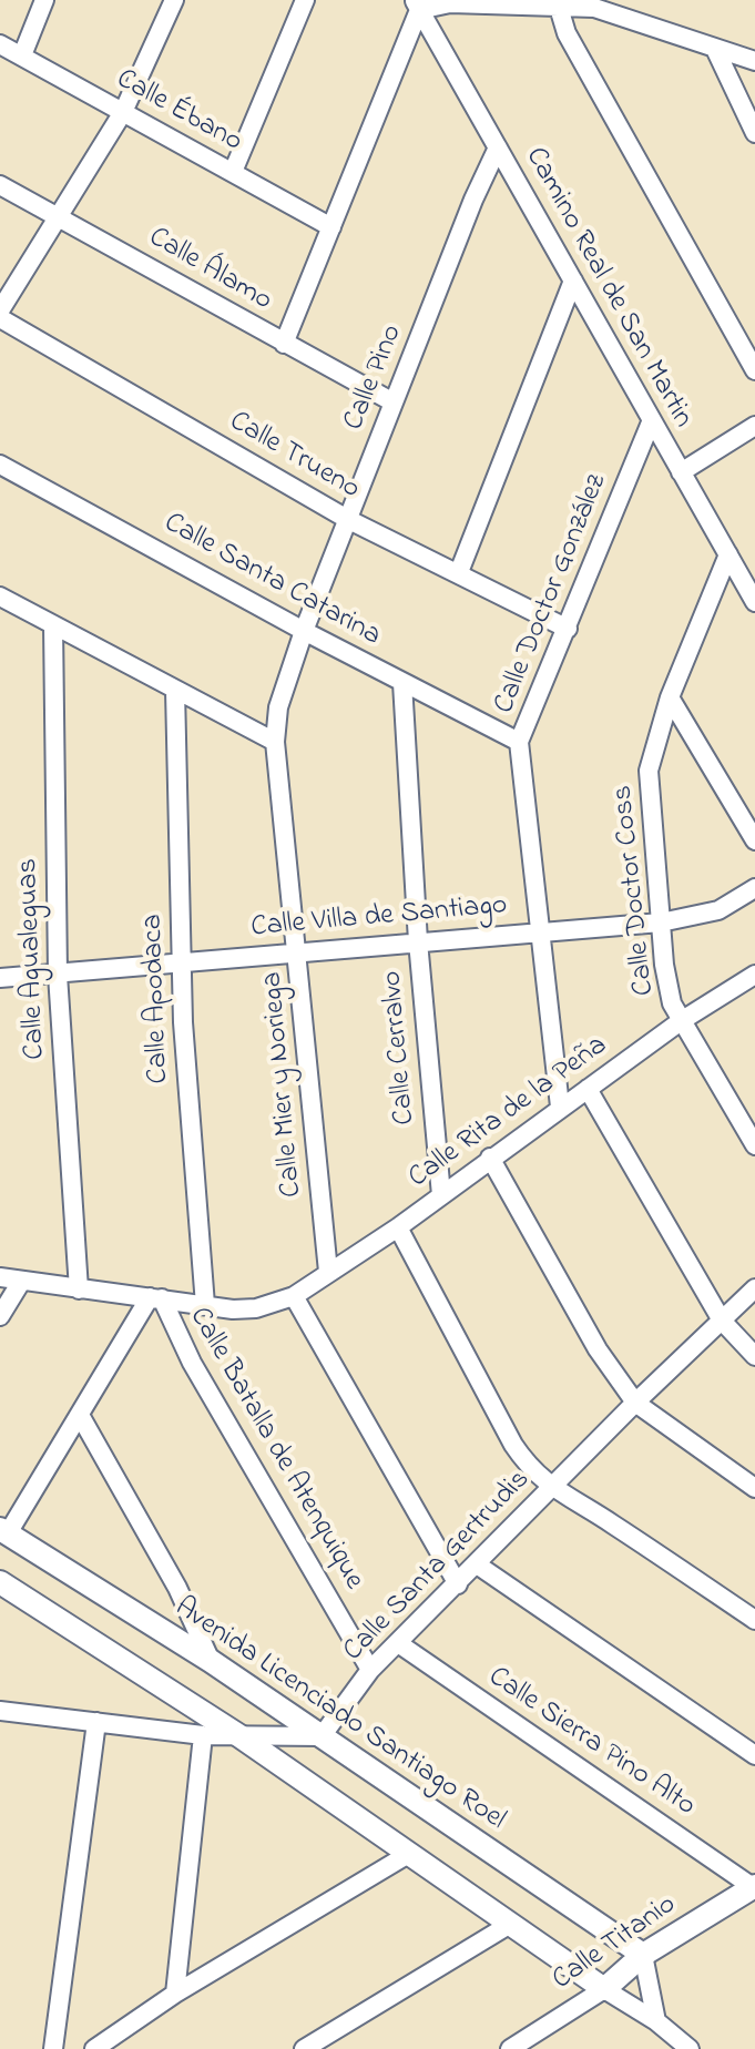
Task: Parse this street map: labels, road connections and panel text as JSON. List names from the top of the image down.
{
  "streets": {
    "street": [
      "Calle Ébano",
      "Calle Álamo",
      "Camino Real de San Martin",
      "Calle Pino",
      "Calle Trueno",
      "Calle Santa Catarina",
      "Calle Doctor González",
      "Calle Doctor Coss",
      "Calle Villa de Santiago",
      "Calle Agualeguas",
      "Calle Apodaca",
      "Calle Cerralvo",
      "Calle Mier y Noriega",
      "Calle Rita de la Peña",
      "Calle Batalla de Atenquique",
      "Calle Santa Gertrudis",
      "Avenida Licenciado Santiago Roel",
      "Calle Sierra Pino Alto",
      "Calle Titanio"
    ]
  },
  "crossings": [
    ["Calle Álamo", "Calle Pino"],
    ["Camino Real de San Martin", "Calle Pino"],
    ["Camino Real de San Martin", "Calle Doctor González"],
    ["Camino Real de San Martin", "Calle Doctor Coss"],
    ["Calle Pino", "Calle Trueno"],
    ["Calle Pino", "Calle Santa Catarina"],
    ["Calle Pino", "Calle Mier y Noriega"],
    ["Calle Trueno", "Calle Doctor González"],
    ["Calle Santa Catarina", "Calle Doctor González"],
    ["Calle Santa Catarina", "Calle Cerralvo"],
    ["Calle Santa Catarina", "Calle Mier y Noriega"],
    ["Calle Doctor González", "Calle Villa de Santiago"],
    ["Calle Doctor González", "Calle Rita de la Peña"],
    ["Calle Doctor Coss", "Calle Villa de Santiago"],
    ["Calle Doctor Coss", "Calle Rita de la Peña"],
    ["Calle Villa de Santiago", "Calle Agualeguas"],
    ["Calle Villa de Santiago", "Calle Apodaca"],
    ["Calle Villa de Santiago", "Calle Cerralvo"],
    ["Calle Villa de Santiago", "Calle Mier y Noriega"],
    ["Calle Agualeguas", "Calle Rita de la Peña"],
    ["Calle Apodaca", "Calle Rita de la Peña"],
    ["Calle Cerralvo", "Calle Rita de la Peña"],
    ["Calle Mier y Noriega", "Calle Rita de la Peña"],
    ["Calle Rita de la Peña", "Calle Batalla de Atenquique"],
    ["Calle Batalla de Atenquique", "Calle Santa Gertrudis"],
    ["Calle Santa Gertrudis", "Avenida Licenciado Santiago Roel"],
    ["Calle Santa Gertrudis", "Calle Sierra Pino Alto"],
    ["Avenida Licenciado Santiago Roel", "Calle Titanio"],
    ["Calle Sierra Pino Alto", "Calle Titanio"]
  ]
}
